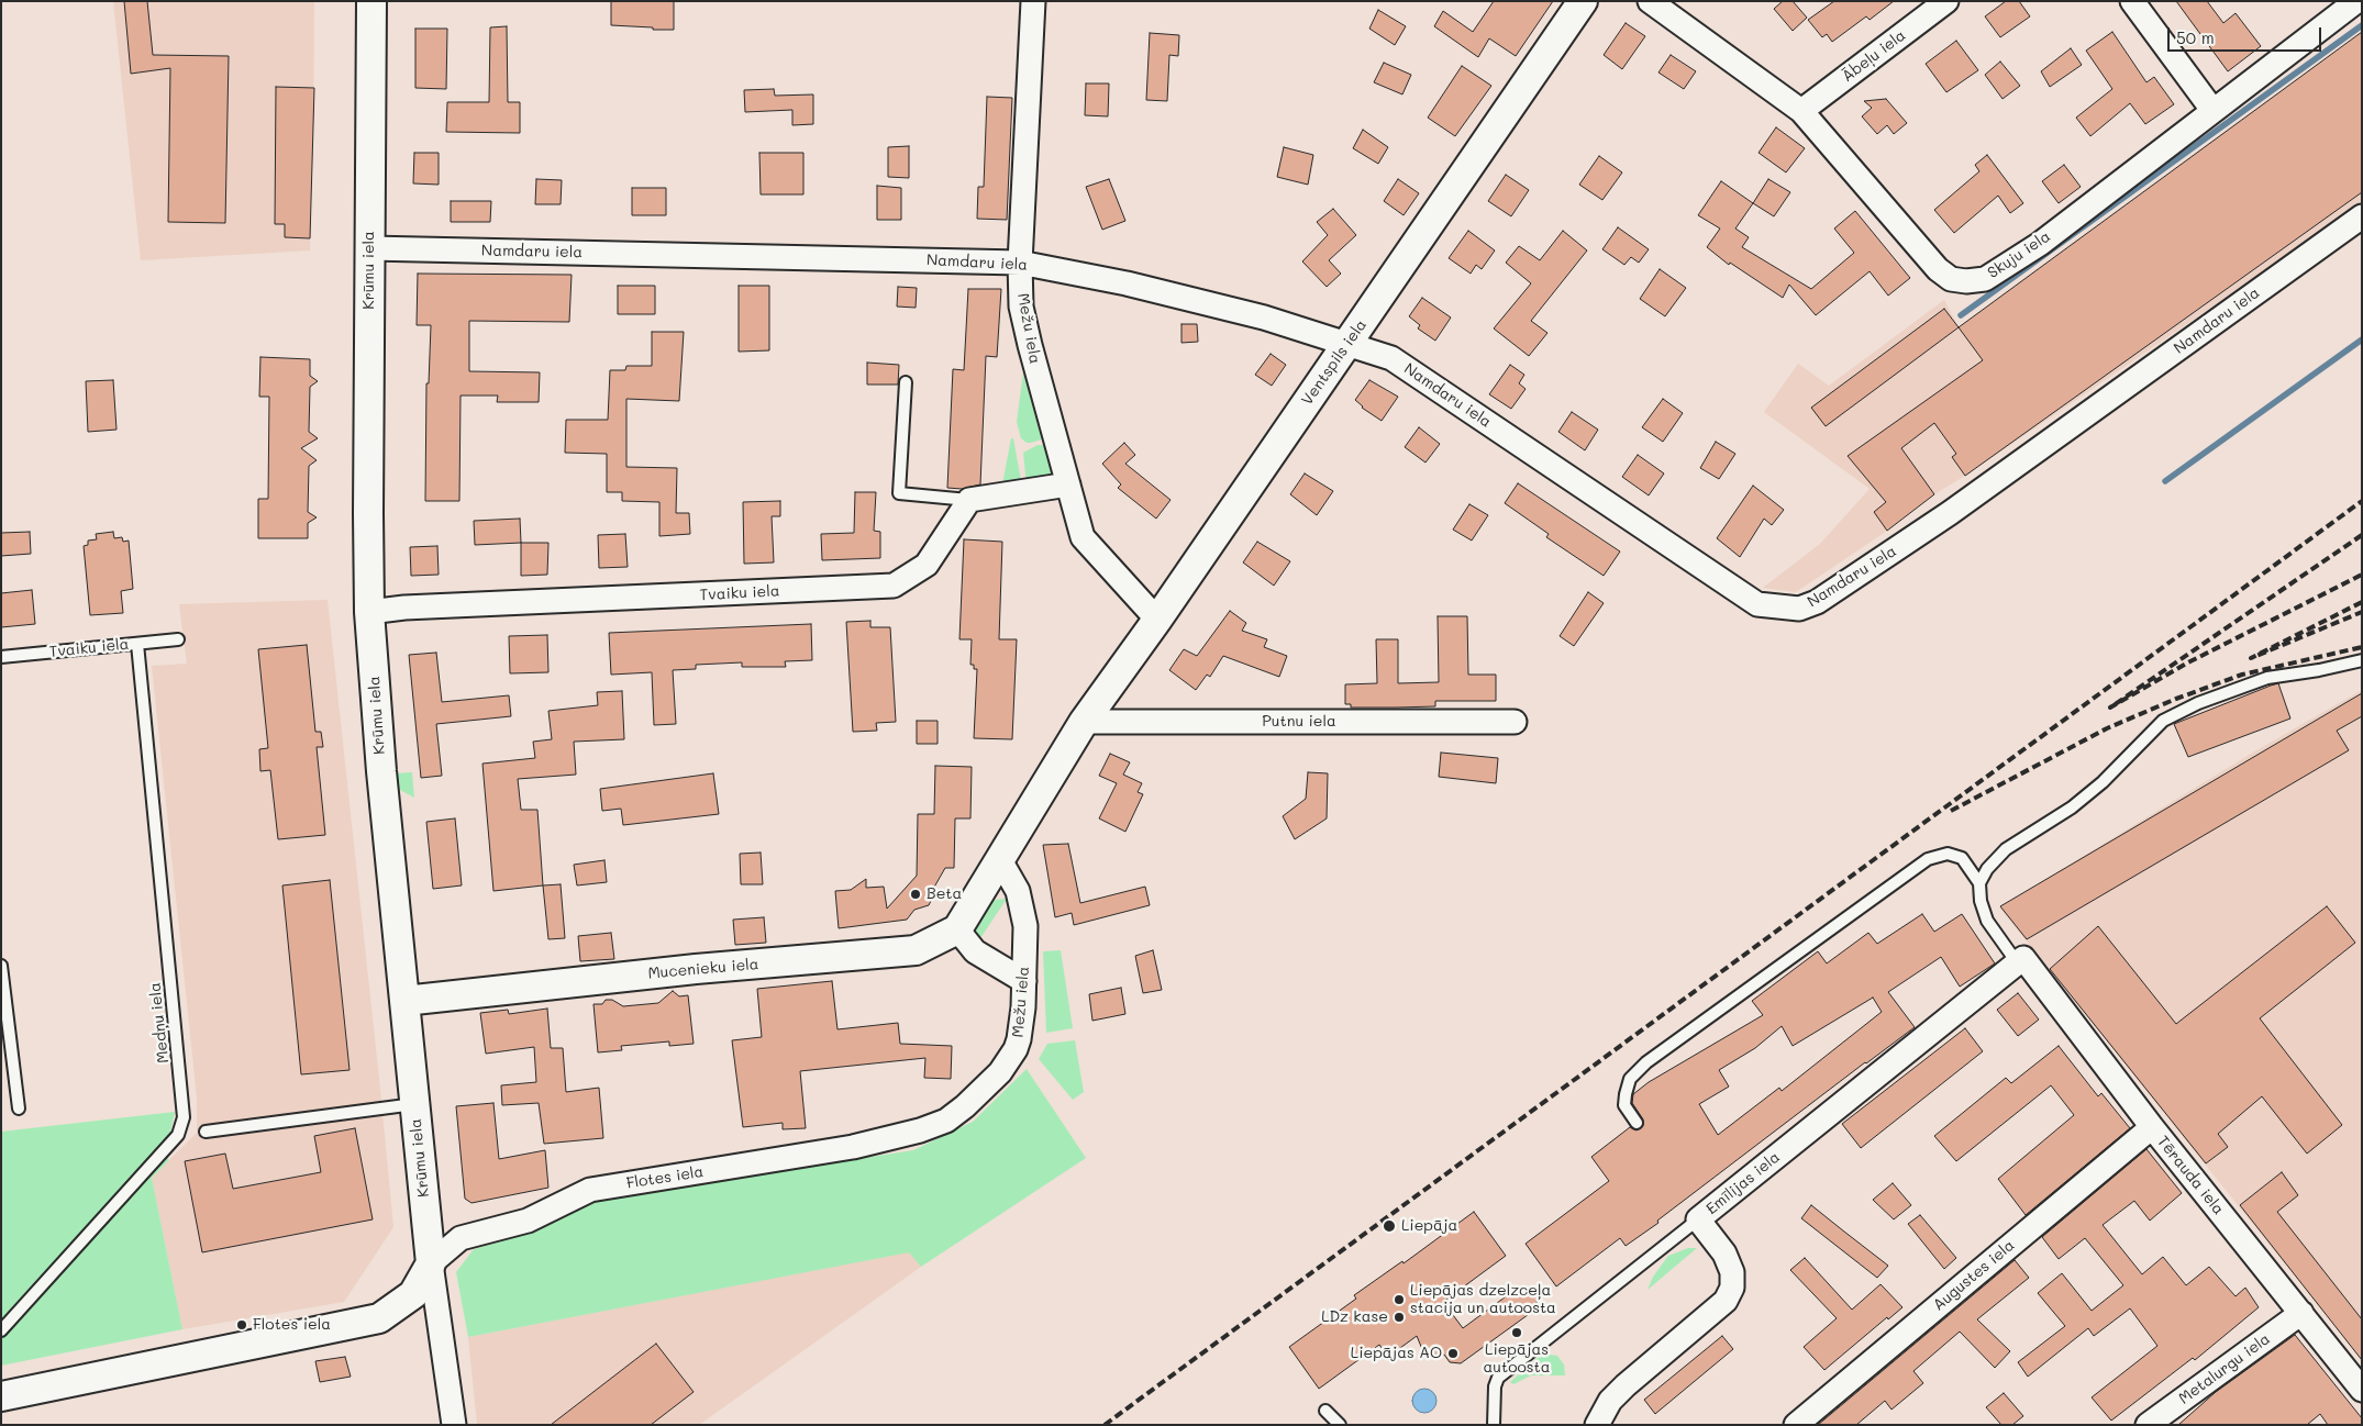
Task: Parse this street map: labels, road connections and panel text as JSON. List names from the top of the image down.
{
  "streets": {
    "street": [
      "Ābeļu iela",
      "Namdaru iela",
      "Skuju iela",
      "Krūmu iela",
      "Mežu iela",
      "Ventspils iela",
      "Tvaiku iela",
      "Putnu iela",
      "Mucenieku iela",
      "Tērauda iela",
      "Flotes iela",
      "Emīlijas iela",
      "Augustes iela",
      "Metalurgu iela"
    ],
    "lane": ["Medņu iela"]
  },
  "crossings": [
    ["Ābeļu iela", "Skuju iela"],
    ["Namdaru iela", "Krūmu iela"],
    ["Namdaru iela", "Mežu iela"],
    ["Namdaru iela", "Ventspils iela"],
    ["Krūmu iela", "Tvaiku iela"],
    ["Krūmu iela", "Mucenieku iela"],
    ["Krūmu iela", "Flotes iela"],
    ["Mežu iela", "Ventspils iela"],
    ["Mežu iela", "Flotes iela"],
    ["Ventspils iela", "Putnu iela"],
    ["Tvaiku iela", "Medņu iela"],
    ["Tērauda iela", "Emīlijas iela"],
    ["Tērauda iela", "Augustes iela"],
    ["Tērauda iela", "Metalurgu iela"]
  ],
  "places": [
    "Beta",
    "Liepāja",
    "Liepājas dzelzceļa stacija un autoosta",
    "LDz kase",
    "Flotes iela",
    "Liepājas autoosta",
    "Liepājas AO"
  ],
  "scale_bar": "50 m"
}
